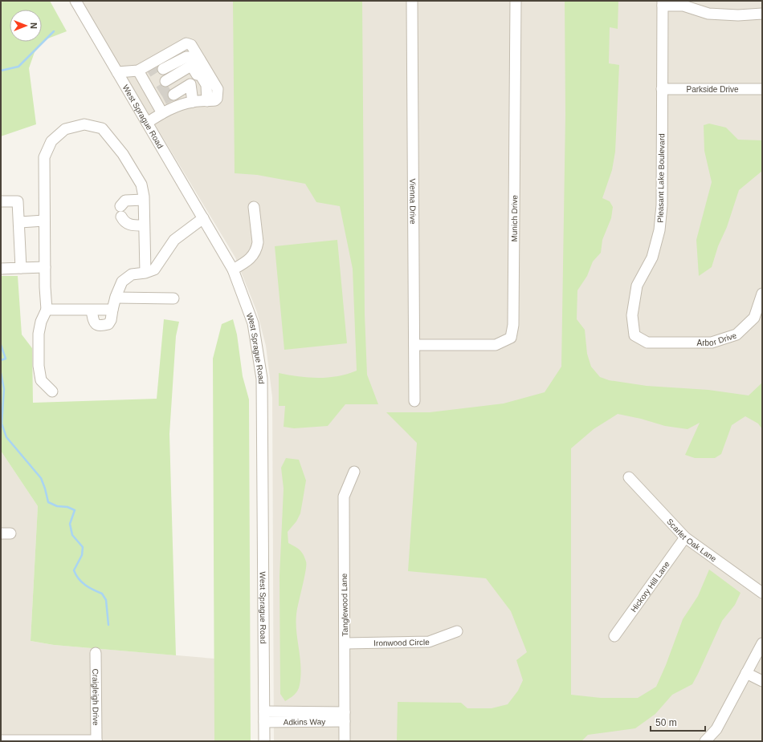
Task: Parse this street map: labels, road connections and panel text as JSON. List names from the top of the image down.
{
  "streets": {
    "street": [
      "Parkside Drive",
      "West Sprague Road",
      "Pleasant Lake Boulevard",
      "Vienna Drive",
      "Munich Drive",
      "Arbor Drive",
      "Scarlet Oak Lane",
      "Hickory Hill Lane",
      "Tanglewood Lane",
      "Ironwood Circle",
      "Craigleigh Drive",
      "Adkins Way"
    ]
  },
  "crossings": [
    ["Parkside Drive", "Pleasant Lake Boulevard"],
    ["West Sprague Road", "Adkins Way"],
    ["Pleasant Lake Boulevard", "Arbor Drive"],
    ["Vienna Drive", "Munich Drive"],
    ["Scarlet Oak Lane", "Hickory Hill Lane"],
    ["Tanglewood Lane", "Ironwood Circle"],
    ["Tanglewood Lane", "Adkins Way"]
  ],
  "scale_bar": "50 m",
  "north": "right"
}
